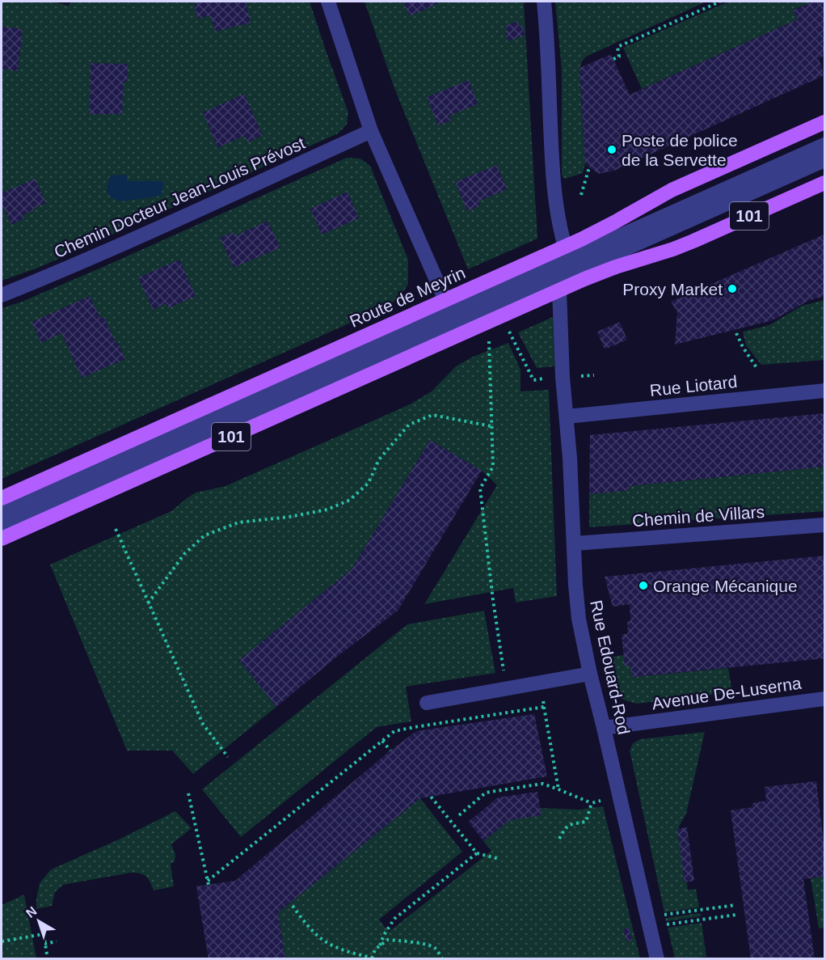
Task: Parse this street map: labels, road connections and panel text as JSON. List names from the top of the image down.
{
  "streets": {
    "main road": ["101", "Route de Meyrin"],
    "street": [
      "Chemin Docteur Jean-Louis Prévost",
      "Rue Liotard",
      "Chemin de Villars",
      "Rue Edouard-Rod",
      "Avenue De-Luserna"
    ]
  },
  "crossings": [
    ["Route de Meyrin", "Rue Edouard-Rod"],
    ["Rue Liotard", "Rue Edouard-Rod"],
    ["Chemin de Villars", "Rue Edouard-Rod"],
    ["Rue Edouard-Rod", "Avenue De-Luserna"]
  ],
  "places": ["Poste de police de la Servette", "Proxy Market", "Orange Mécanique"],
  "north": "top left"
}
